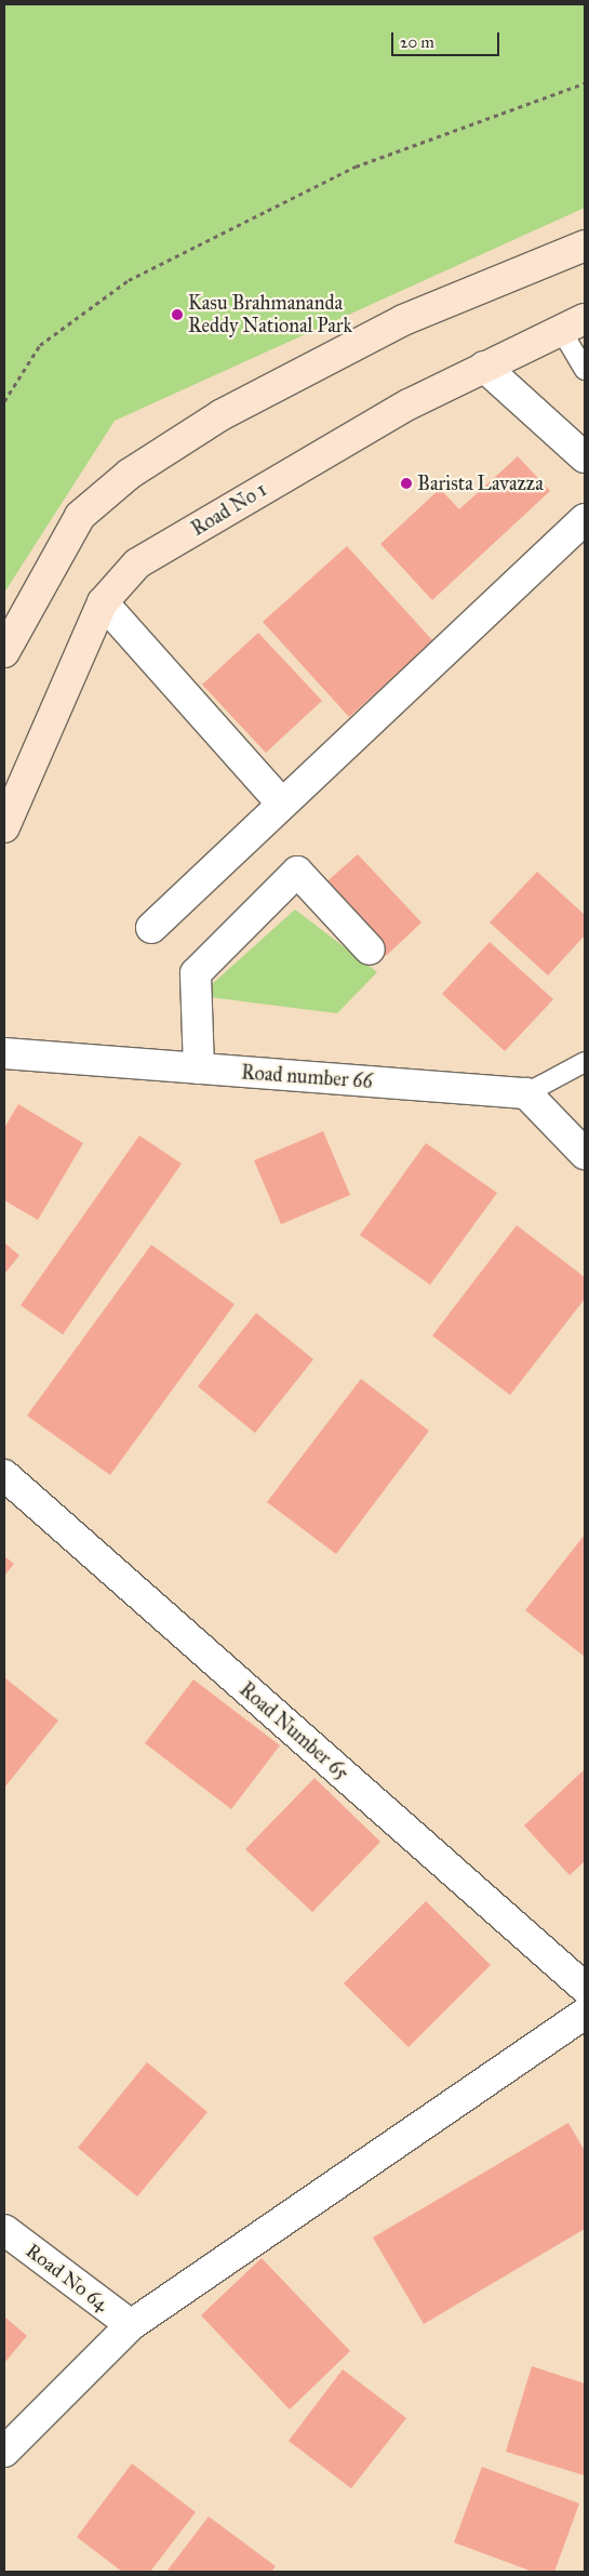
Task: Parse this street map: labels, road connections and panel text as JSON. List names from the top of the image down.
{
  "streets": {
    "main road": ["Road No 1"],
    "street": ["Road number 66", "Road Number 65", "Road No 64"]
  },
  "places": ["Kasu Brahmananda Reddy National Park", "Barista Lavazza"],
  "scale_bar": "20 m"
}
